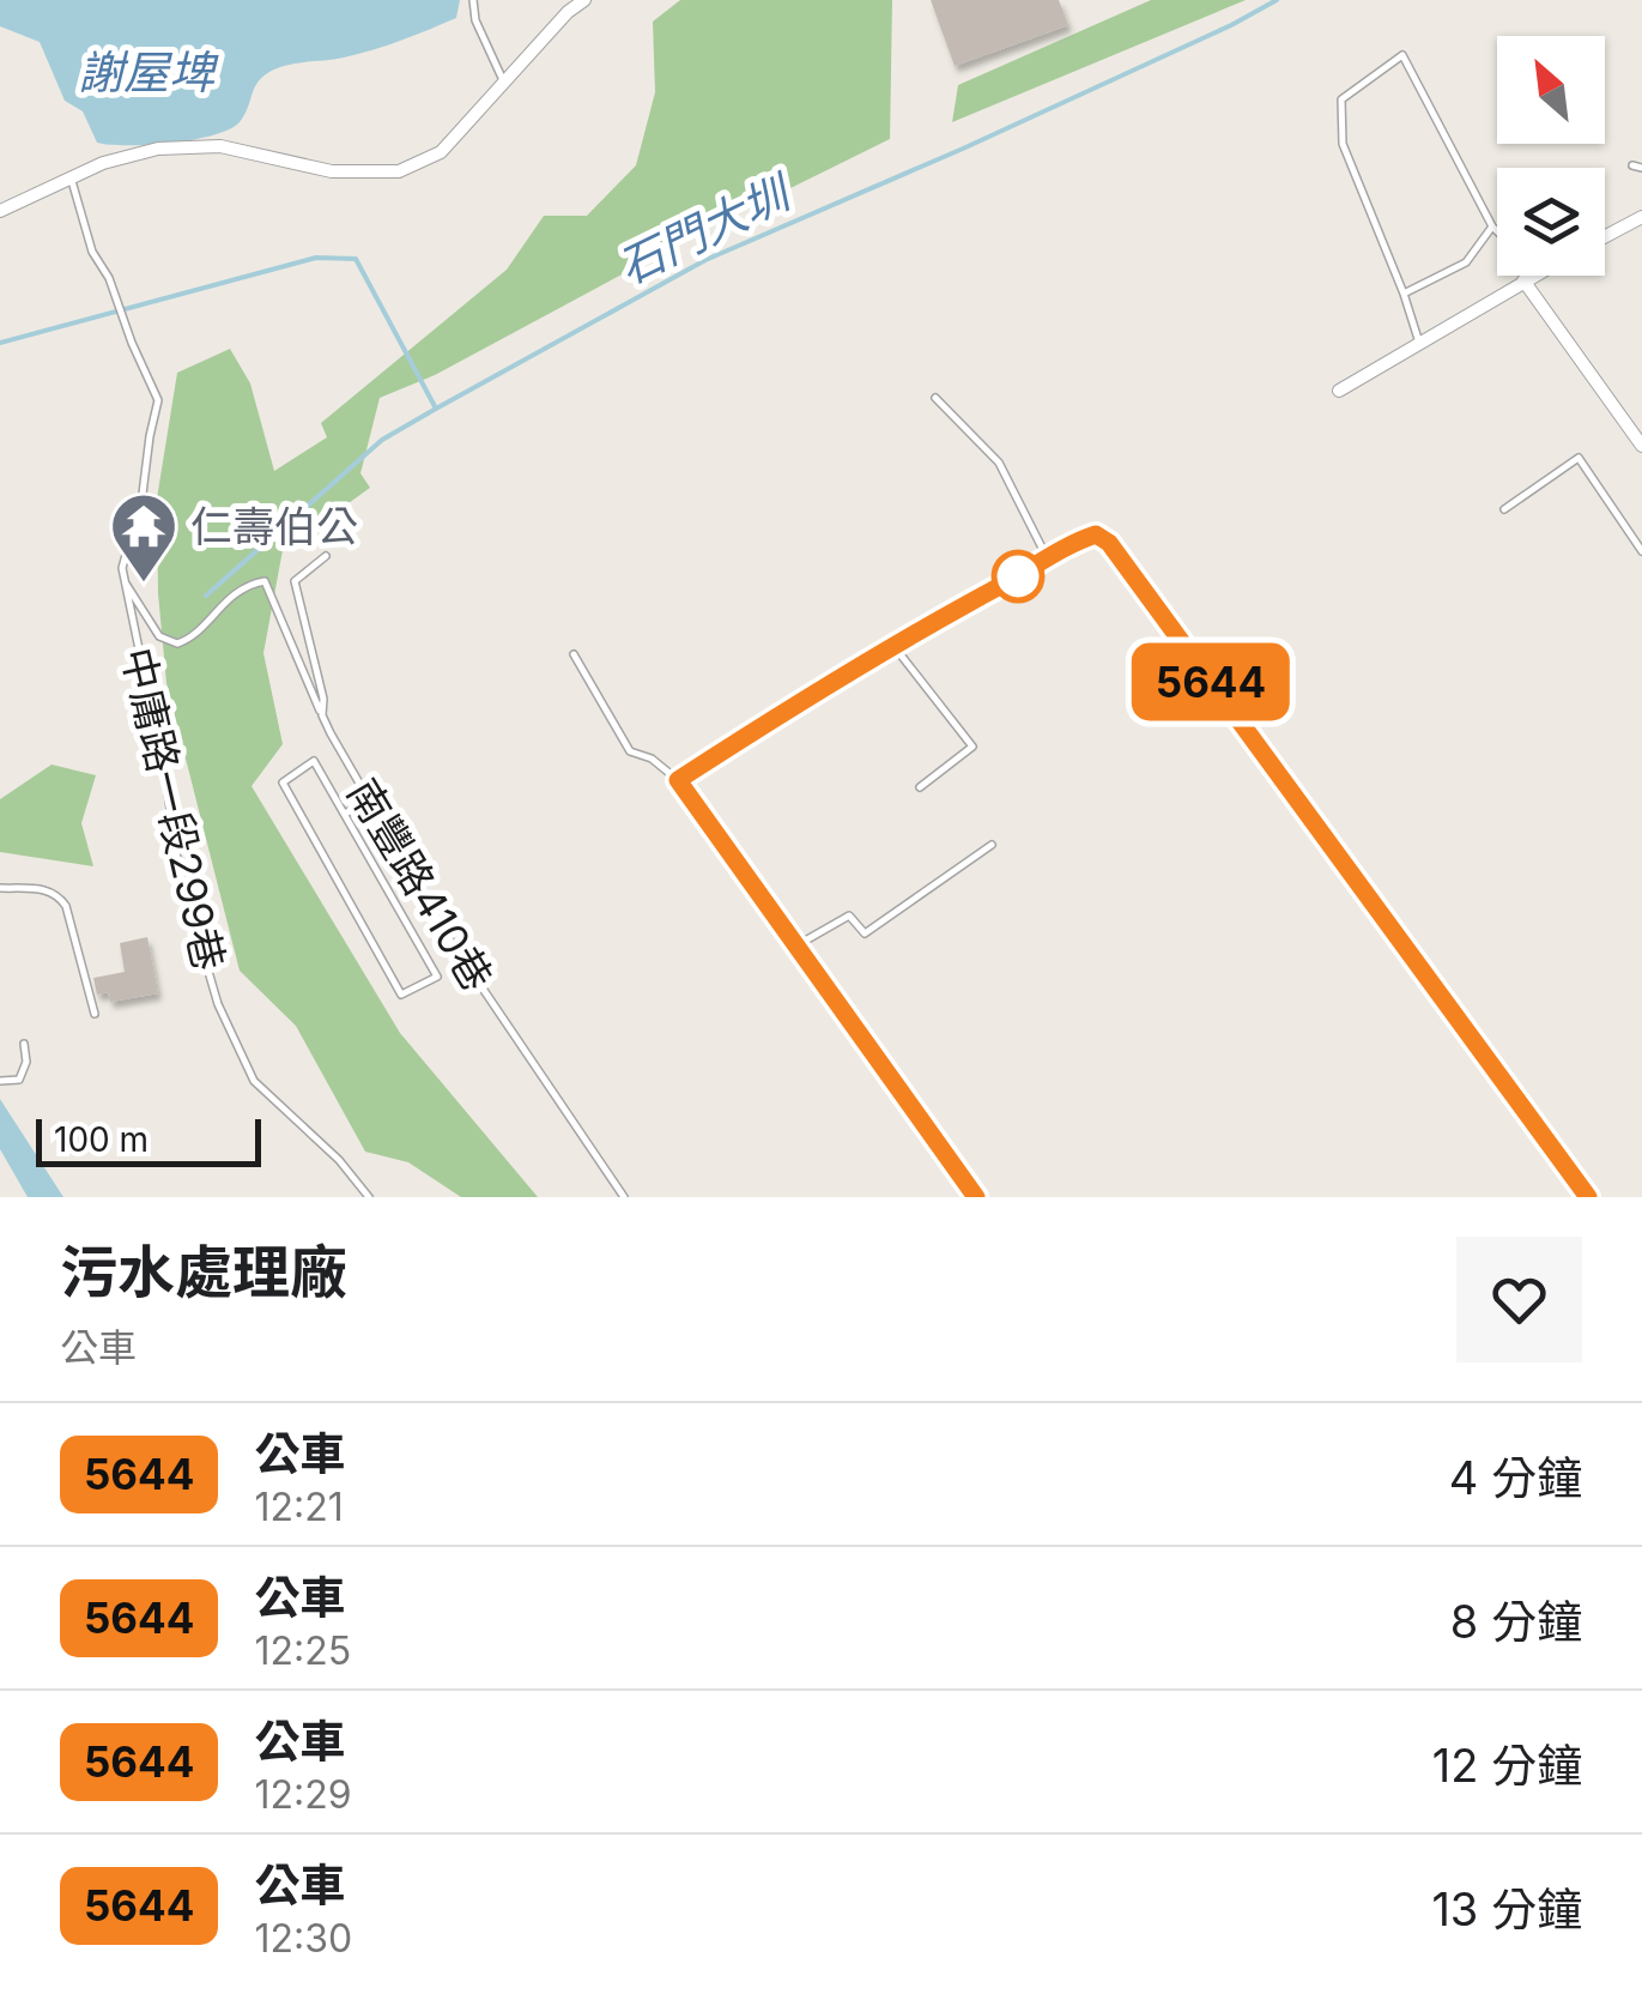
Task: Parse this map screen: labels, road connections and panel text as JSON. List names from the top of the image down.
{
  "streets": {
    "lane": ["中庸路一段299巷", "南豐路410巷"]
  },
  "crossings": [
    ["中庸路一段299巷", "南豐路410巷"]
  ],
  "water": ["謝屋埤", "石門大圳"],
  "places": {
    "temple": ["仁壽伯公"]
  },
  "lines": ["bus line 5644"],
  "scale_bar": "100 m",
  "north": "top left",
  "page": {
    "on_map": "5644",
    "scale": "100 m",
    "heading": ["污水處理廠", "公車"],
    "list": [
      {
        "mark": "5644",
        "name": "公車",
        "note": "12:21",
        "value": "4 分鐘"
      },
      {
        "mark": "5644",
        "name": "公車",
        "note": "12:25",
        "value": "8 分鐘"
      },
      {
        "mark": "5644",
        "name": "公車",
        "note": "12:29",
        "value": "12 分鐘"
      },
      {
        "mark": "5644",
        "name": "公車",
        "note": "12:30",
        "value": "13 分鐘"
      }
    ]
  }
}
